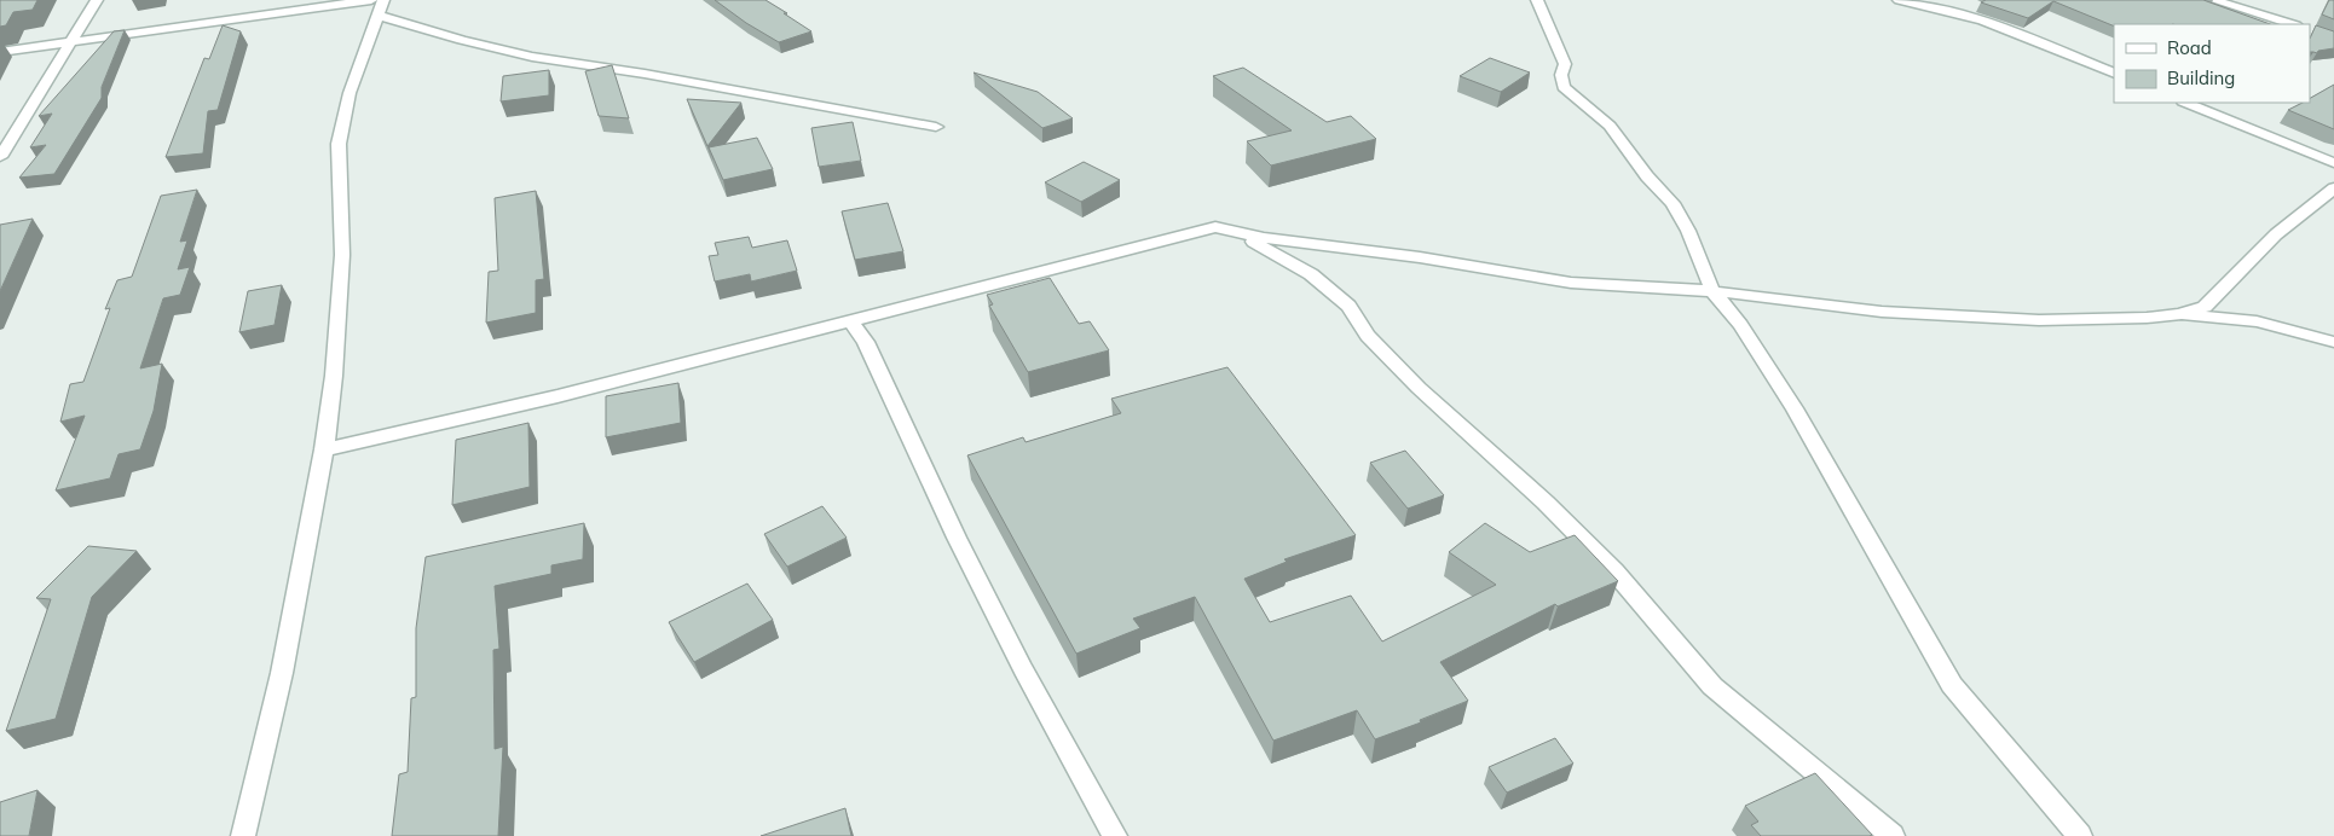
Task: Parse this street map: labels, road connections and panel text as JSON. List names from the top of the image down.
{
  "legend": ["Road", "Building"]
}
